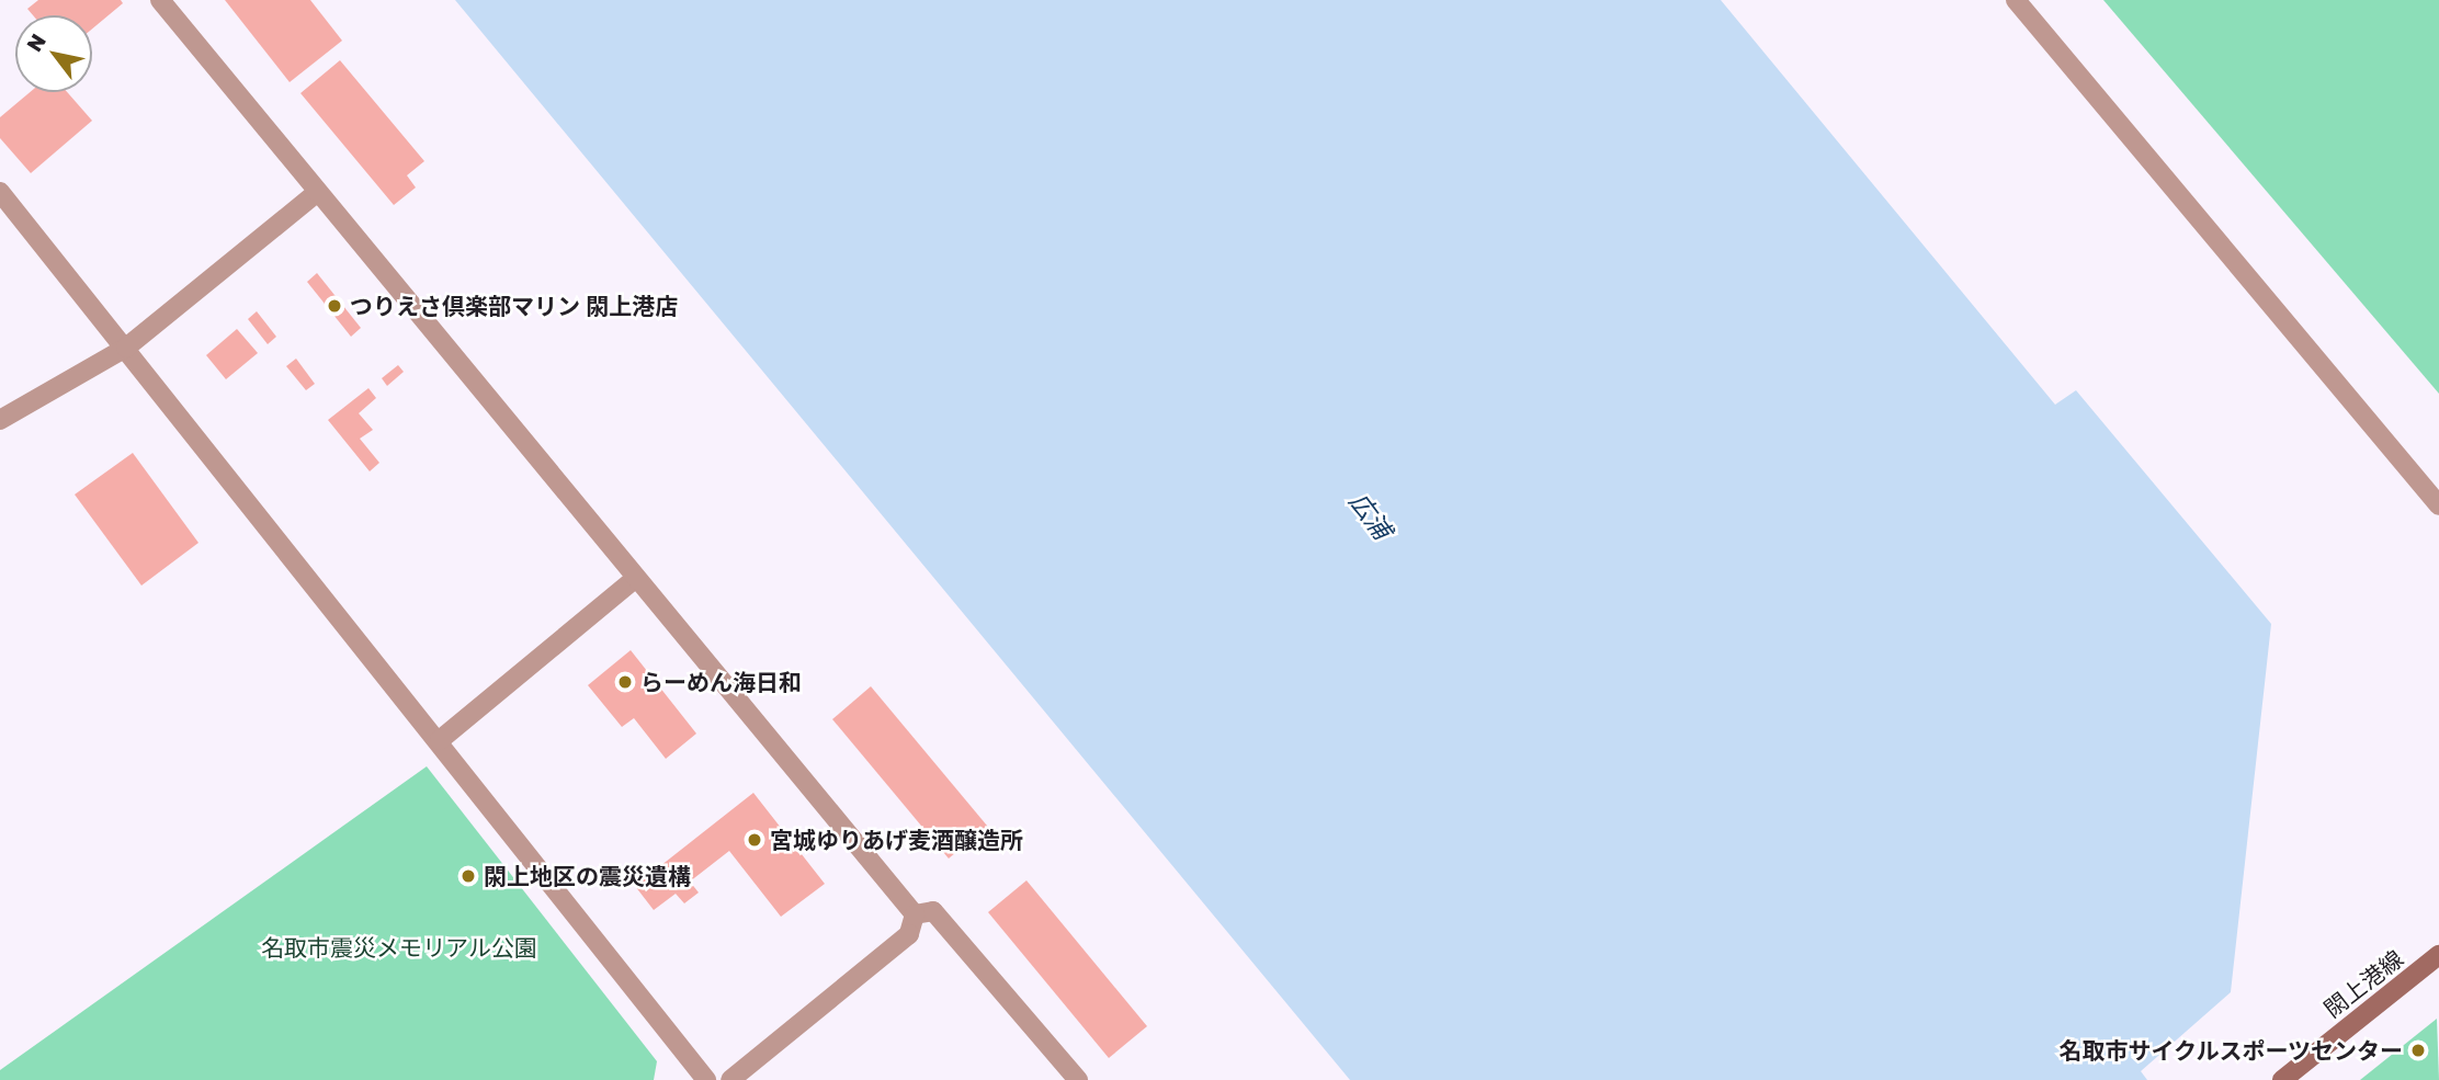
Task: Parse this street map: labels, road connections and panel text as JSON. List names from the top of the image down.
{
  "streets": {
    "main road": ["閖上港線"]
  },
  "water": ["広浦"],
  "parks": ["名取市震災メモリアル公園"],
  "places": [
    "つりえさ倶楽部マリン 閖上港店",
    "らーめん海日和",
    "宮城ゆりあげ麦酒醸造所",
    "閖上地区の震災遺構",
    "名取市サイクルスポーツセンター"
  ],
  "north": "top left"
}
